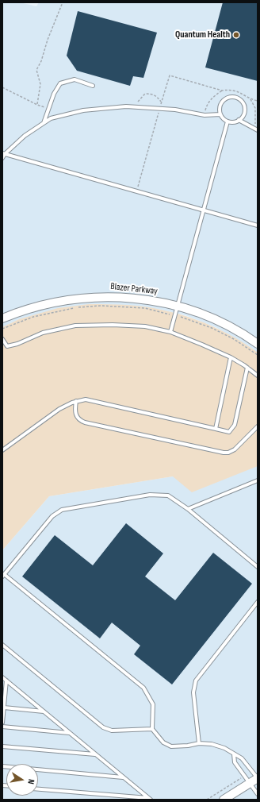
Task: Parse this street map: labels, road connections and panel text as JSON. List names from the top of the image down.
{
  "streets": {
    "street": ["Blazer Parkway"]
  },
  "places": ["Quantum Health"],
  "north": "right"
}
